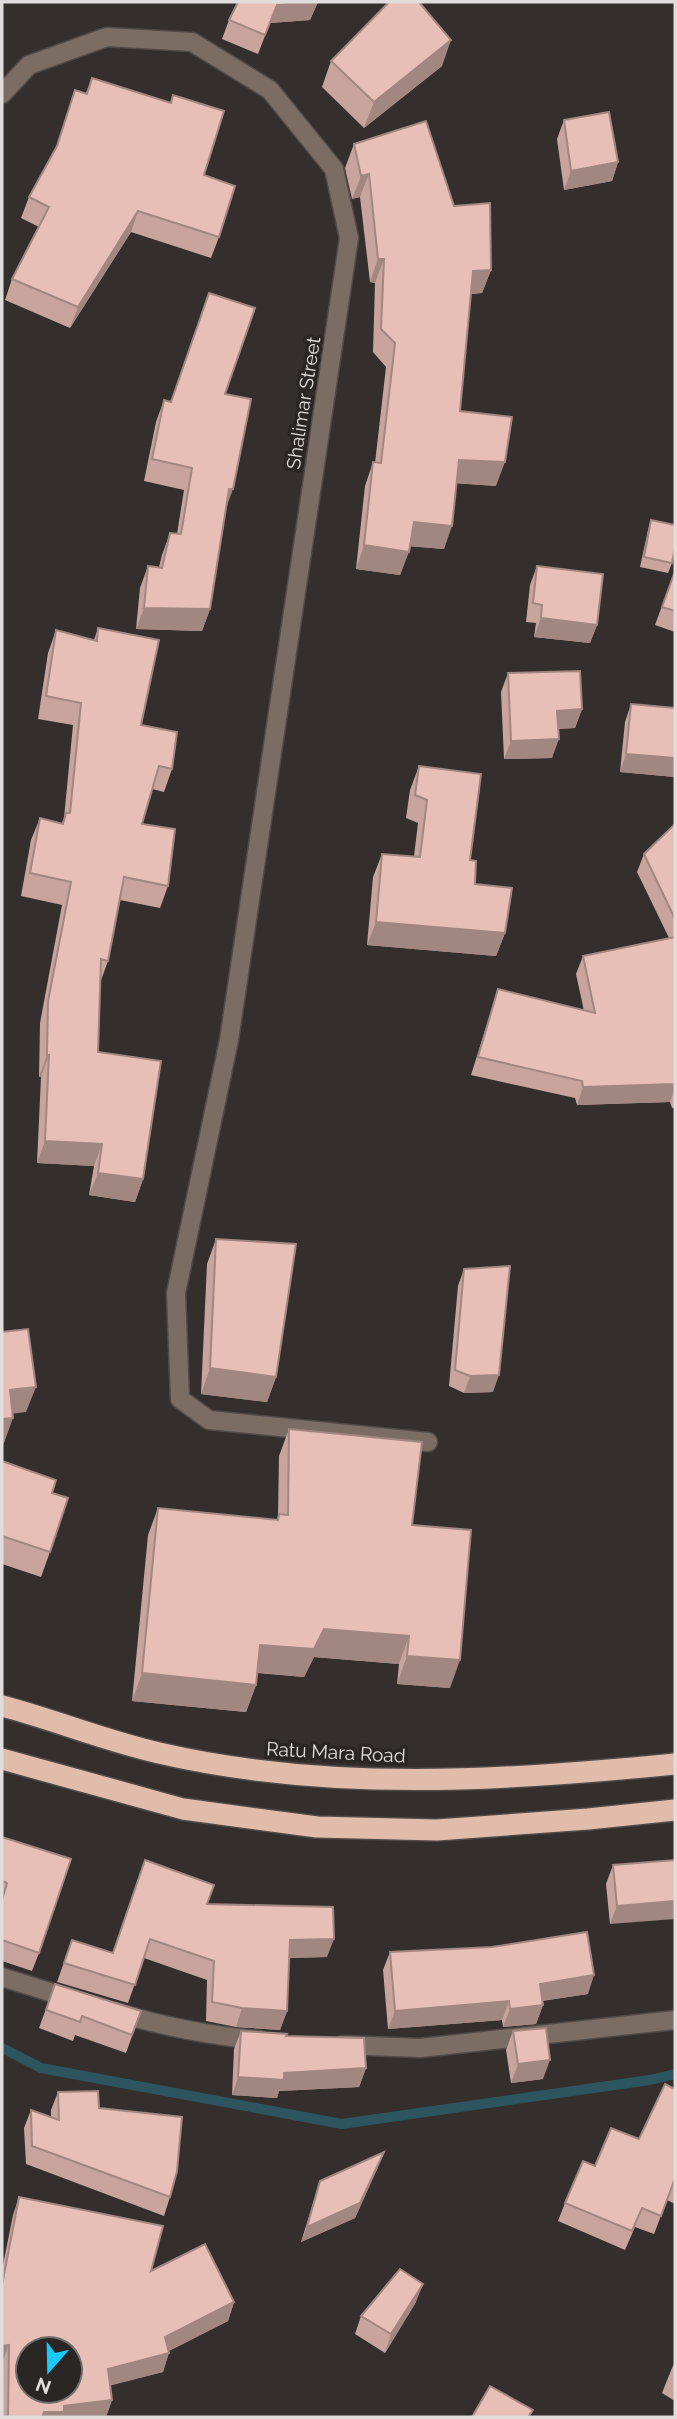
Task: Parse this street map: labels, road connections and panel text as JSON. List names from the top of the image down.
{
  "streets": {
    "highway": ["Ratu Mara Road"],
    "street": ["Shalimar Street"]
  },
  "north": "bottom"
}
